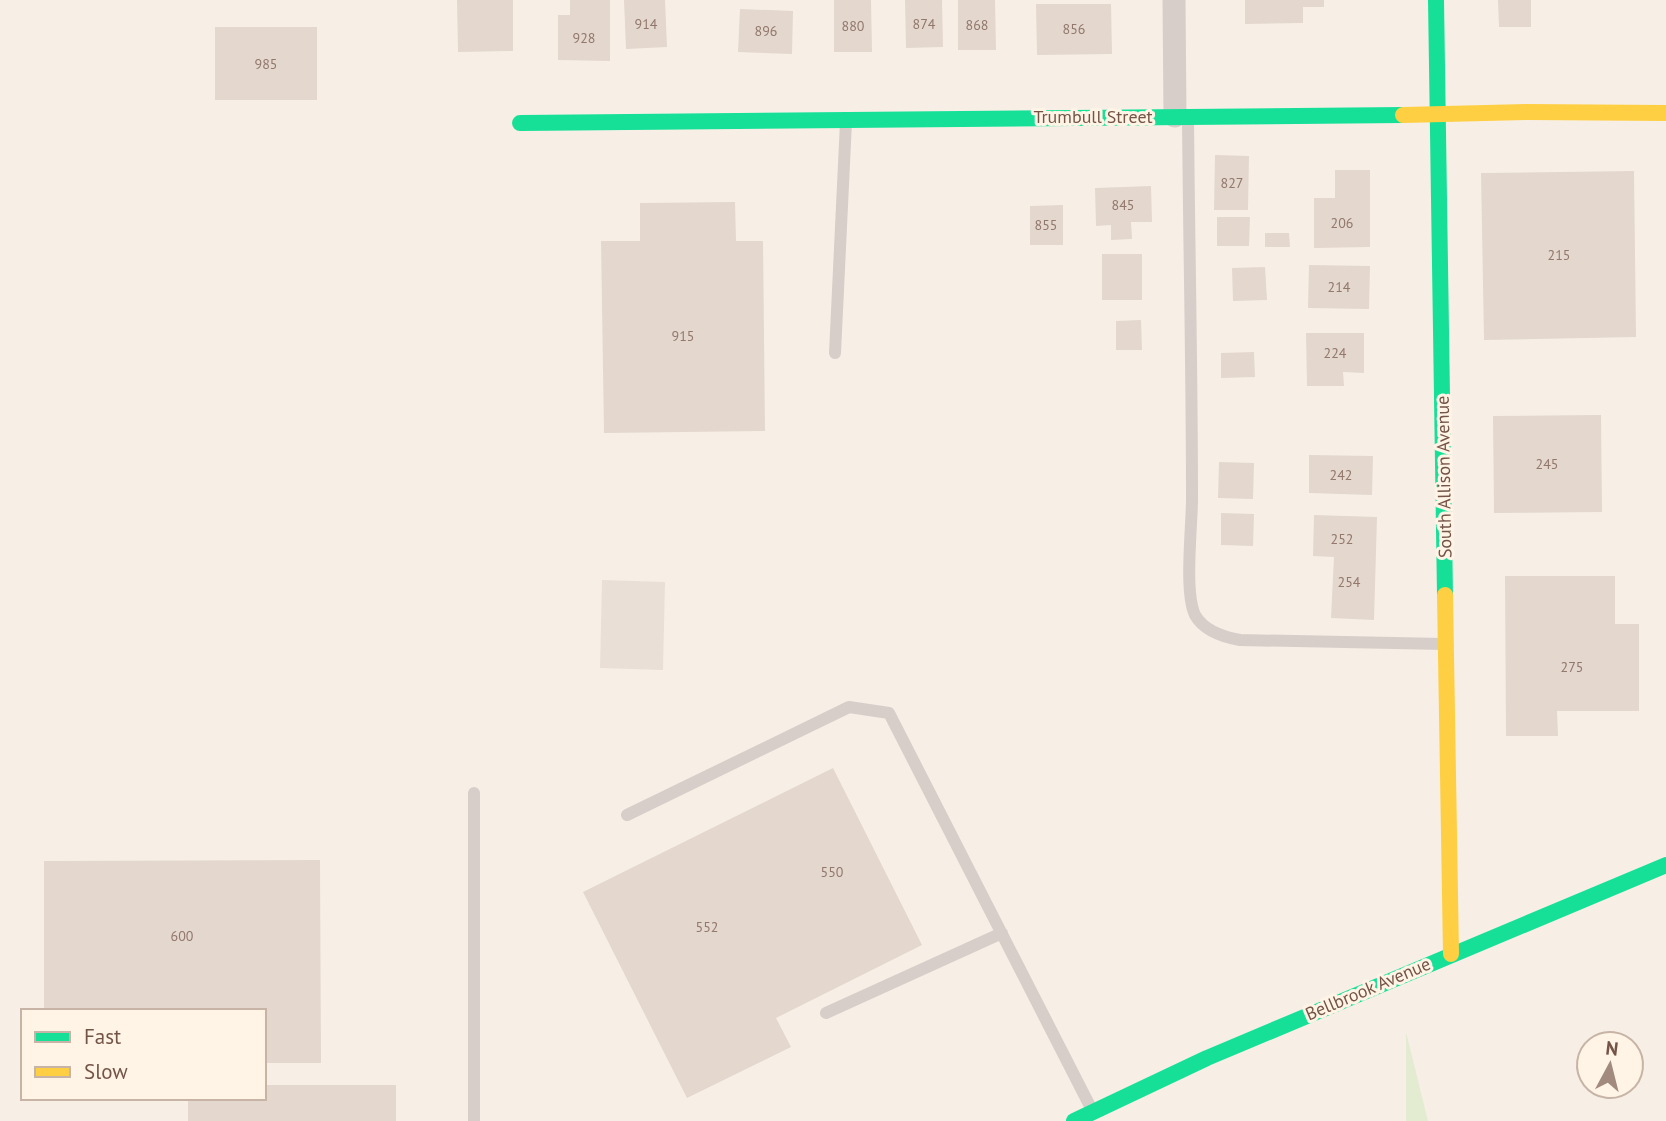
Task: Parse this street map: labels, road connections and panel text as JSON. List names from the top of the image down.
{
  "streets": {
    "street": ["Trumbull Street", "South Allison Avenue", "Bellbrook Avenue"]
  },
  "crossings": [
    ["Trumbull Street", "South Allison Avenue"],
    ["South Allison Avenue", "Bellbrook Avenue"]
  ],
  "house_numbers": [
    "914",
    "874",
    "868",
    "880",
    "856",
    "896",
    "928",
    "985",
    "827",
    "845",
    "206",
    "855",
    "215",
    "214",
    "915",
    "224",
    "245",
    "242",
    "252",
    "254",
    "275",
    "550",
    "552",
    "600"
  ],
  "legend": ["Fast", "Slow"],
  "north": "top"
}
